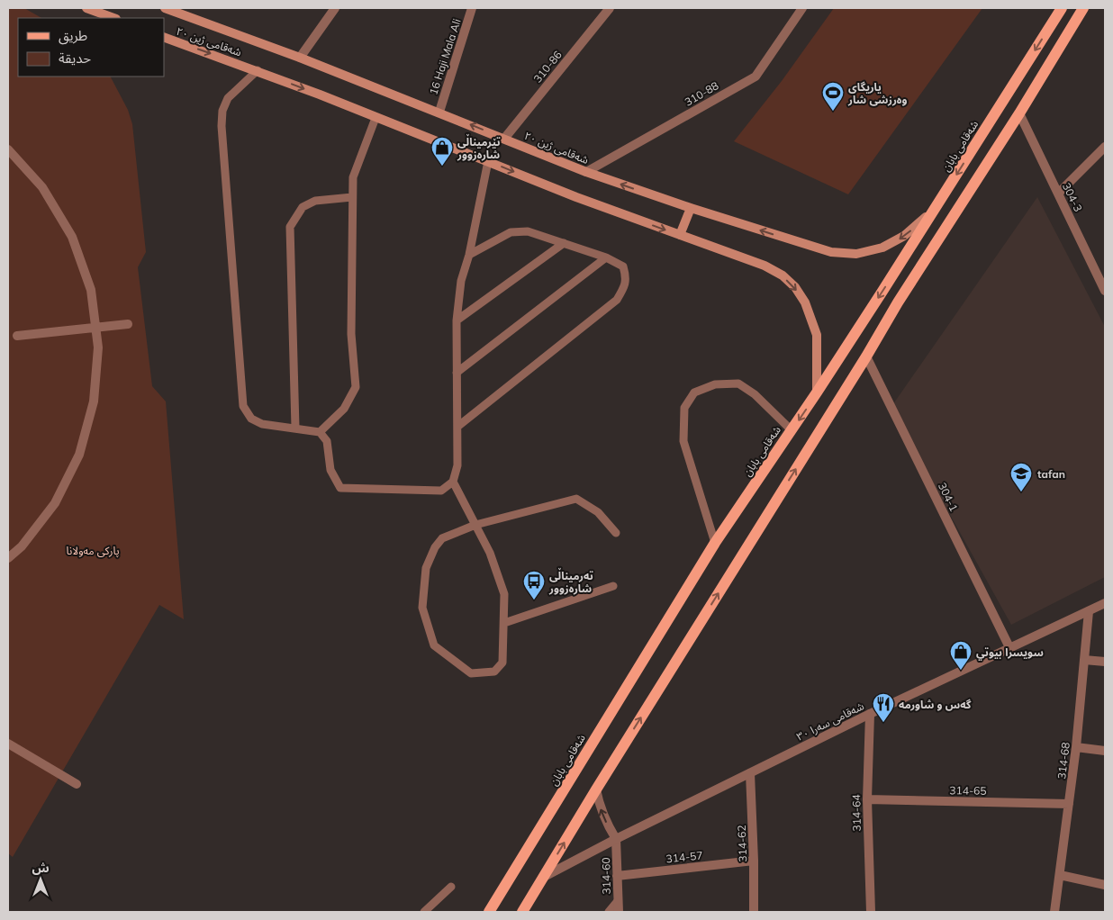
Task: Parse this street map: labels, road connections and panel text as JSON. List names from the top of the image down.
{
  "streets": {
    "main road": ["شەقامی ژین ٢٠", "شەقامی بابان"],
    "street": [
      "16 Haji Mala Ali",
      "310-86",
      "310-88",
      "304-3",
      "304-1",
      "شەقامی سەرا ٣٠",
      "314-68",
      "314-65",
      "314-64",
      "314-62",
      "314-57",
      "314-60"
    ]
  },
  "crossings": [
    ["شەقامی ژین ٢٠", "16 Haji Mala Ali"],
    ["شەقامی ژین ٢٠", "310-86"],
    ["شەقامی ژین ٢٠", "310-88"],
    ["شەقامی ژین ٢٠", "شەقامی بابان"],
    ["304-1", "شەقامی سەرا ٣٠"],
    ["شەقامی سەرا ٣٠", "314-68"],
    ["شەقامی سەرا ٣٠", "314-64"],
    ["شەقامی سەرا ٣٠", "314-62"],
    ["شەقامی سەرا ٣٠", "314-60"],
    ["314-68", "314-65"],
    ["314-65", "314-64"],
    ["314-62", "314-57"],
    ["314-57", "314-60"]
  ],
  "parks": ["پارکی مەولانا"],
  "places": {
    "sports": ["یاریگای وەرزشی شار"],
    "shop": ["تێرمیناڵی شارەزوور", "سويسرا بيوتي"],
    "school or university": ["tafan"],
    "bus stop": ["تەرمیناڵی شارەزوور"],
    "restaurant": ["گەس و شاورمە"]
  },
  "legend": ["طريق", "حديقة"],
  "north": "top"
}
